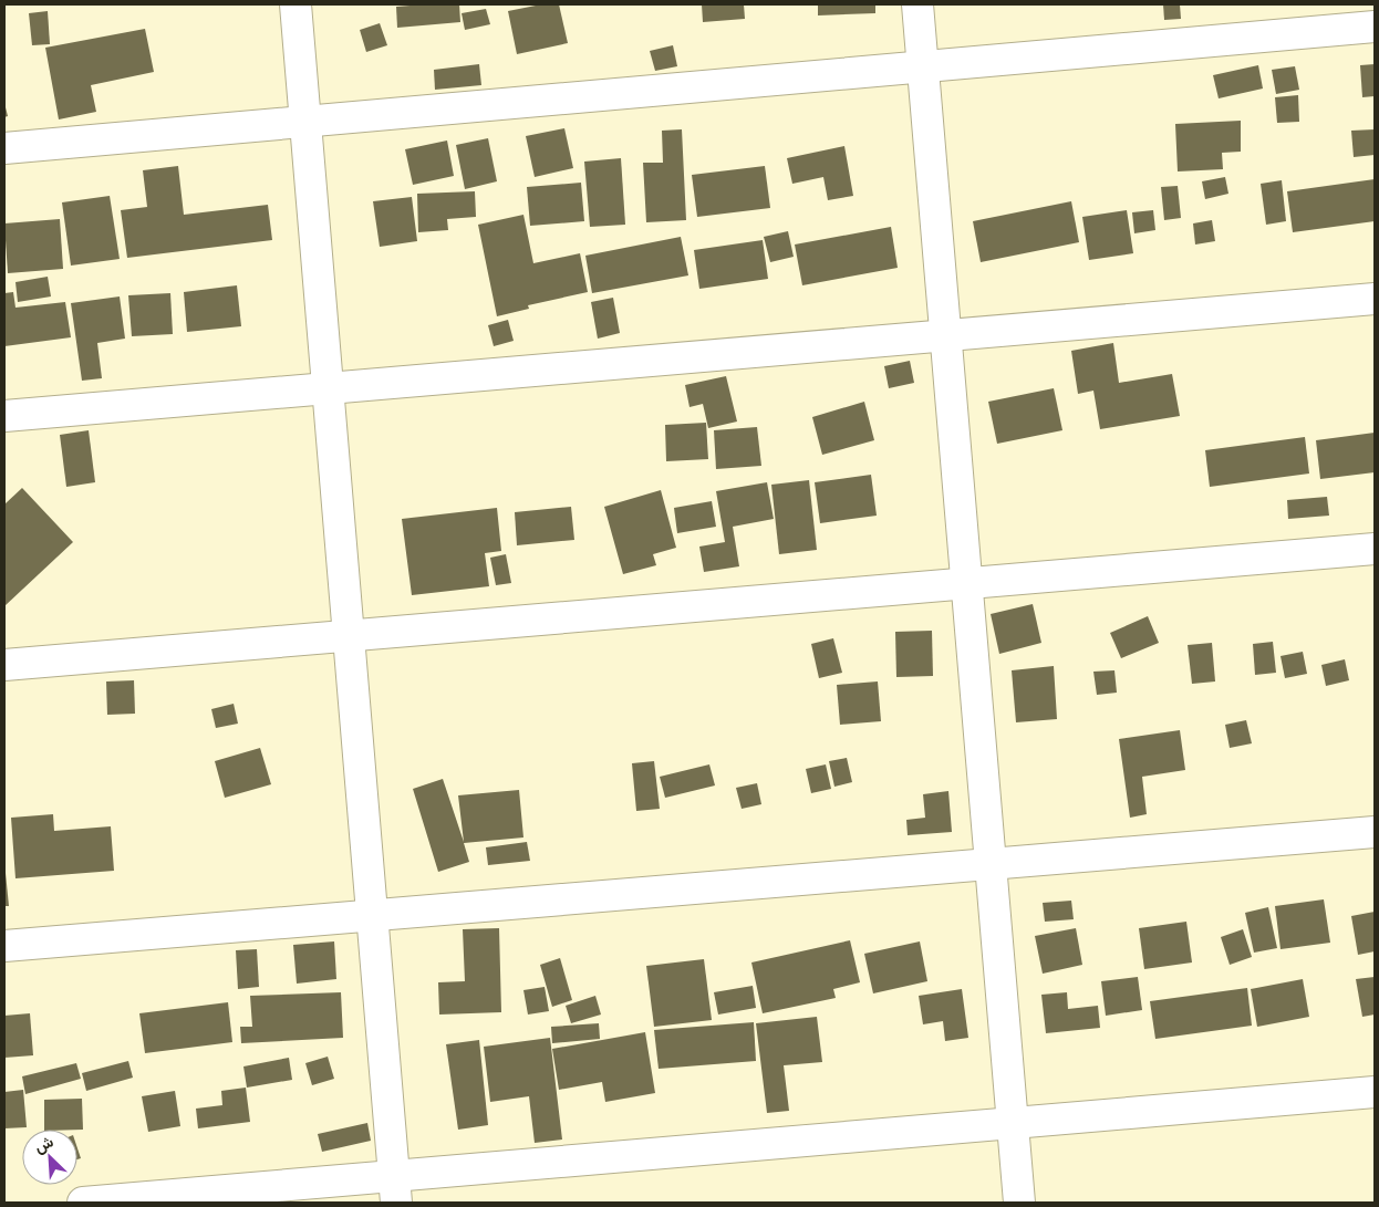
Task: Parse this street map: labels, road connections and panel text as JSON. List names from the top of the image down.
{
  "north": "top left"
}
